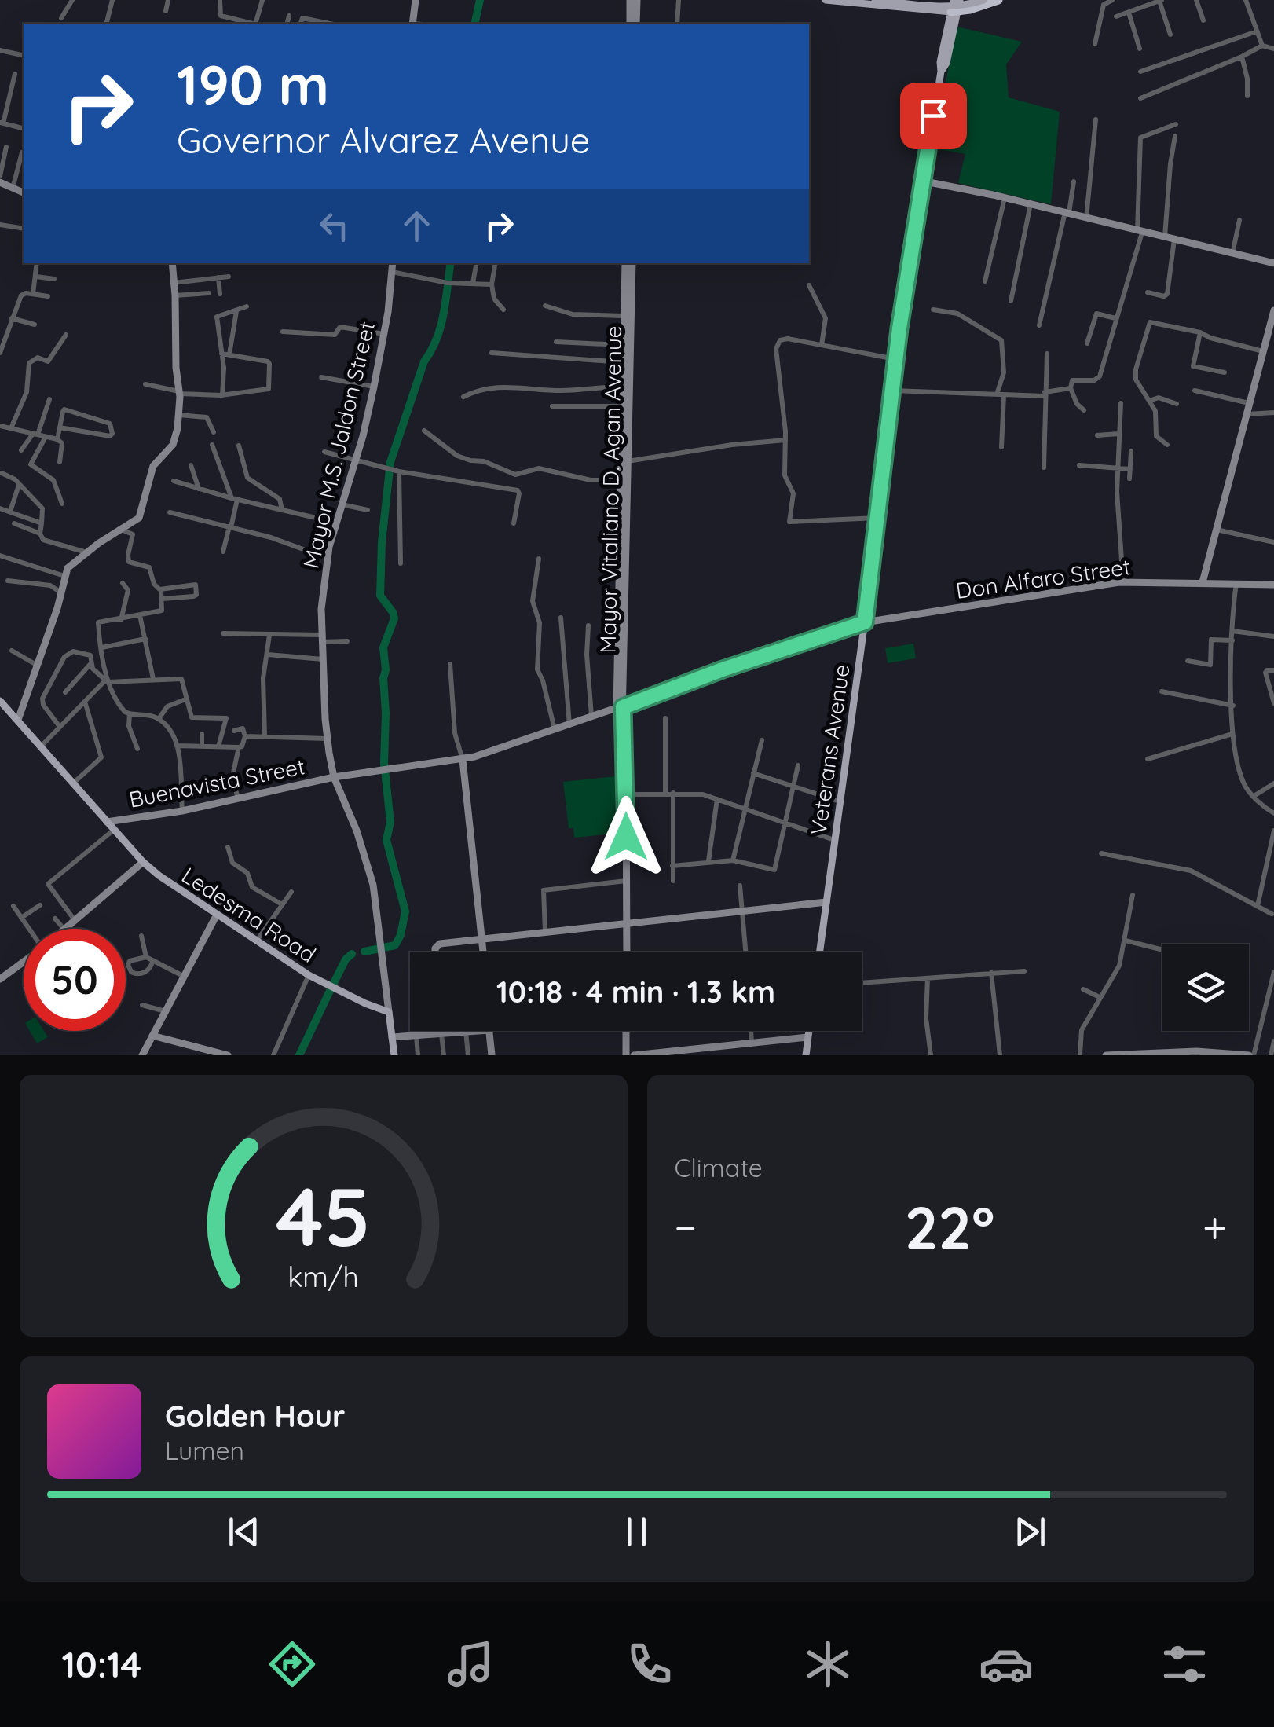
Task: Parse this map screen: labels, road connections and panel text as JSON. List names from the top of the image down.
{
  "streets": {
    "main road": [
      "Mayor M.S. Jaldon Street",
      "Mayor Vitaliano D. Agan Avenue",
      "Don Alfaro Street",
      "Veterans Avenue",
      "Buenavista Street",
      "Ledesma Road"
    ]
  },
  "crossings": [
    ["Mayor M.S. Jaldon Street", "Buenavista Street"],
    ["Mayor M.S. Jaldon Street", "Ledesma Road"],
    ["Mayor Vitaliano D. Agan Avenue", "Don Alfaro Street"],
    ["Don Alfaro Street", "Veterans Avenue"],
    ["Don Alfaro Street", "Buenavista Street"],
    ["Buenavista Street", "Ledesma Road"]
  ],
  "page": {
    "turn": ["190 m", "Governor Alvarez Avenue"],
    "limit": "50",
    "trip": "10:18 · 4 min · 1.3 km",
    "tile": "Climate",
    "heat": ["−", "22°", "+"],
    "song": ["Golden Hour", "Lumen"],
    "tabs": "10:14",
    "gauge": ["45", "km/h"]
  }
}
